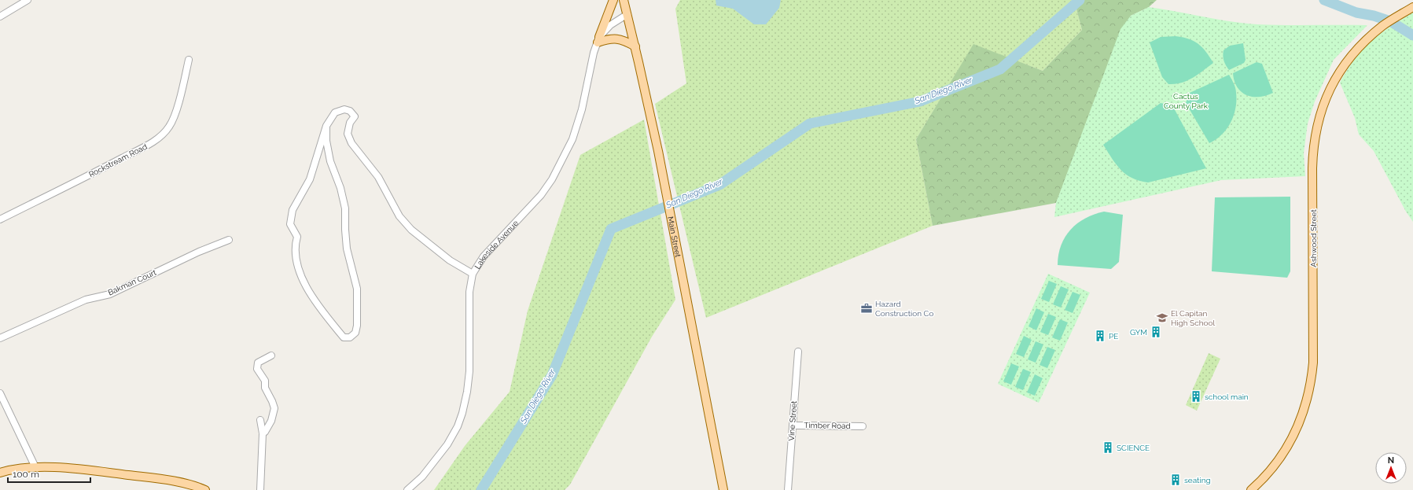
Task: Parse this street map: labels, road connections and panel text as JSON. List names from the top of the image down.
{
  "streets": {
    "main road": ["Main Street", "Ashwood Street"],
    "street": [
      "Rockstream Road",
      "Lakeside Avenue",
      "Bakman Court",
      "Vine Street",
      "Timber Road"
    ]
  },
  "crossings": [
    ["Main Street", "Lakeside Avenue"],
    ["Vine Street", "Timber Road"]
  ],
  "water": ["San Diego River"],
  "parks": ["Cactus County Park"],
  "places": {
    "office": ["Hazard Construction Co"],
    "school or university": ["El Capitan High School"],
    "building": [
      "GYM",
      "PE",
      "school main",
      "SCIENCE",
      "seating"
    ]
  },
  "scale_bar": "100 m",
  "north": "top"
}
